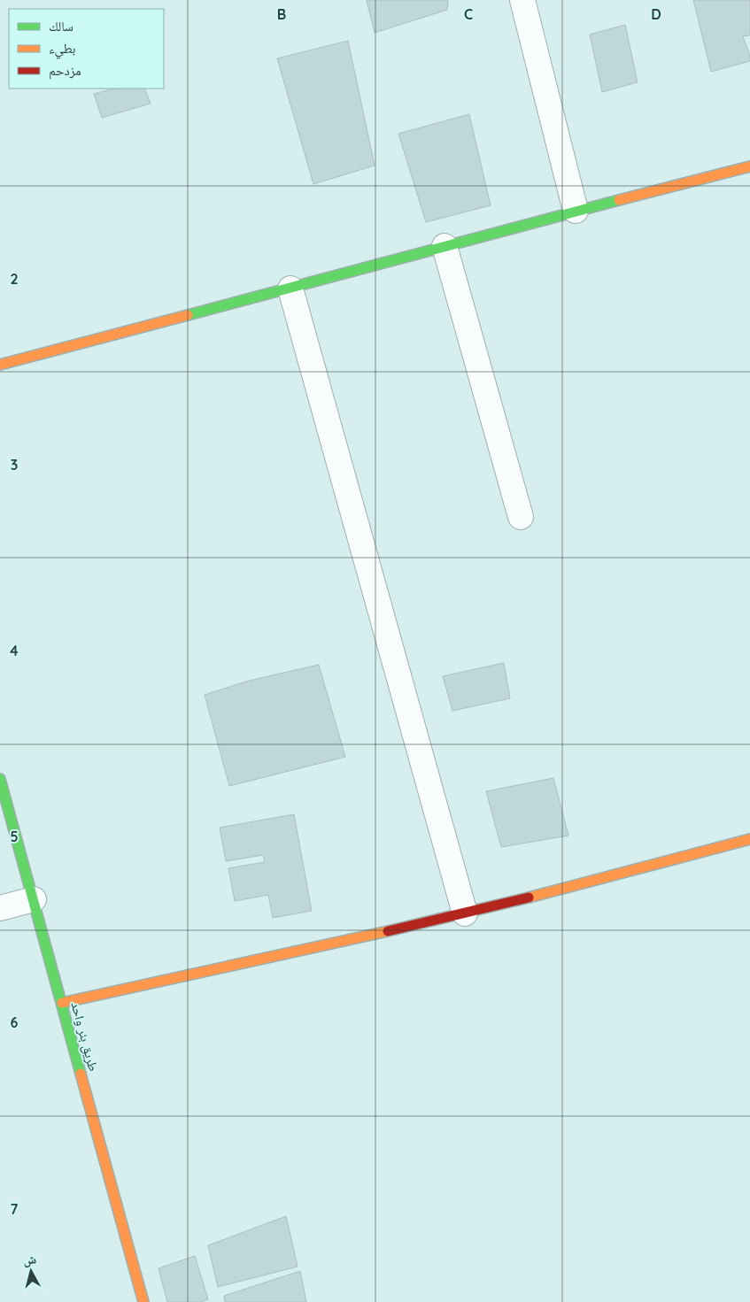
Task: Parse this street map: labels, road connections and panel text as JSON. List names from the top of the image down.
{
  "streets": {
    "street": ["طريق بئر واحد"]
  },
  "legend": ["سالك", "بطيء", "مزدحم"],
  "north": "top",
  "grid": {
    "columns": ["B", "C", "D"],
    "rows": [
      "2",
      "3",
      "4",
      "5",
      "6",
      "7"
    ]
  }
}
